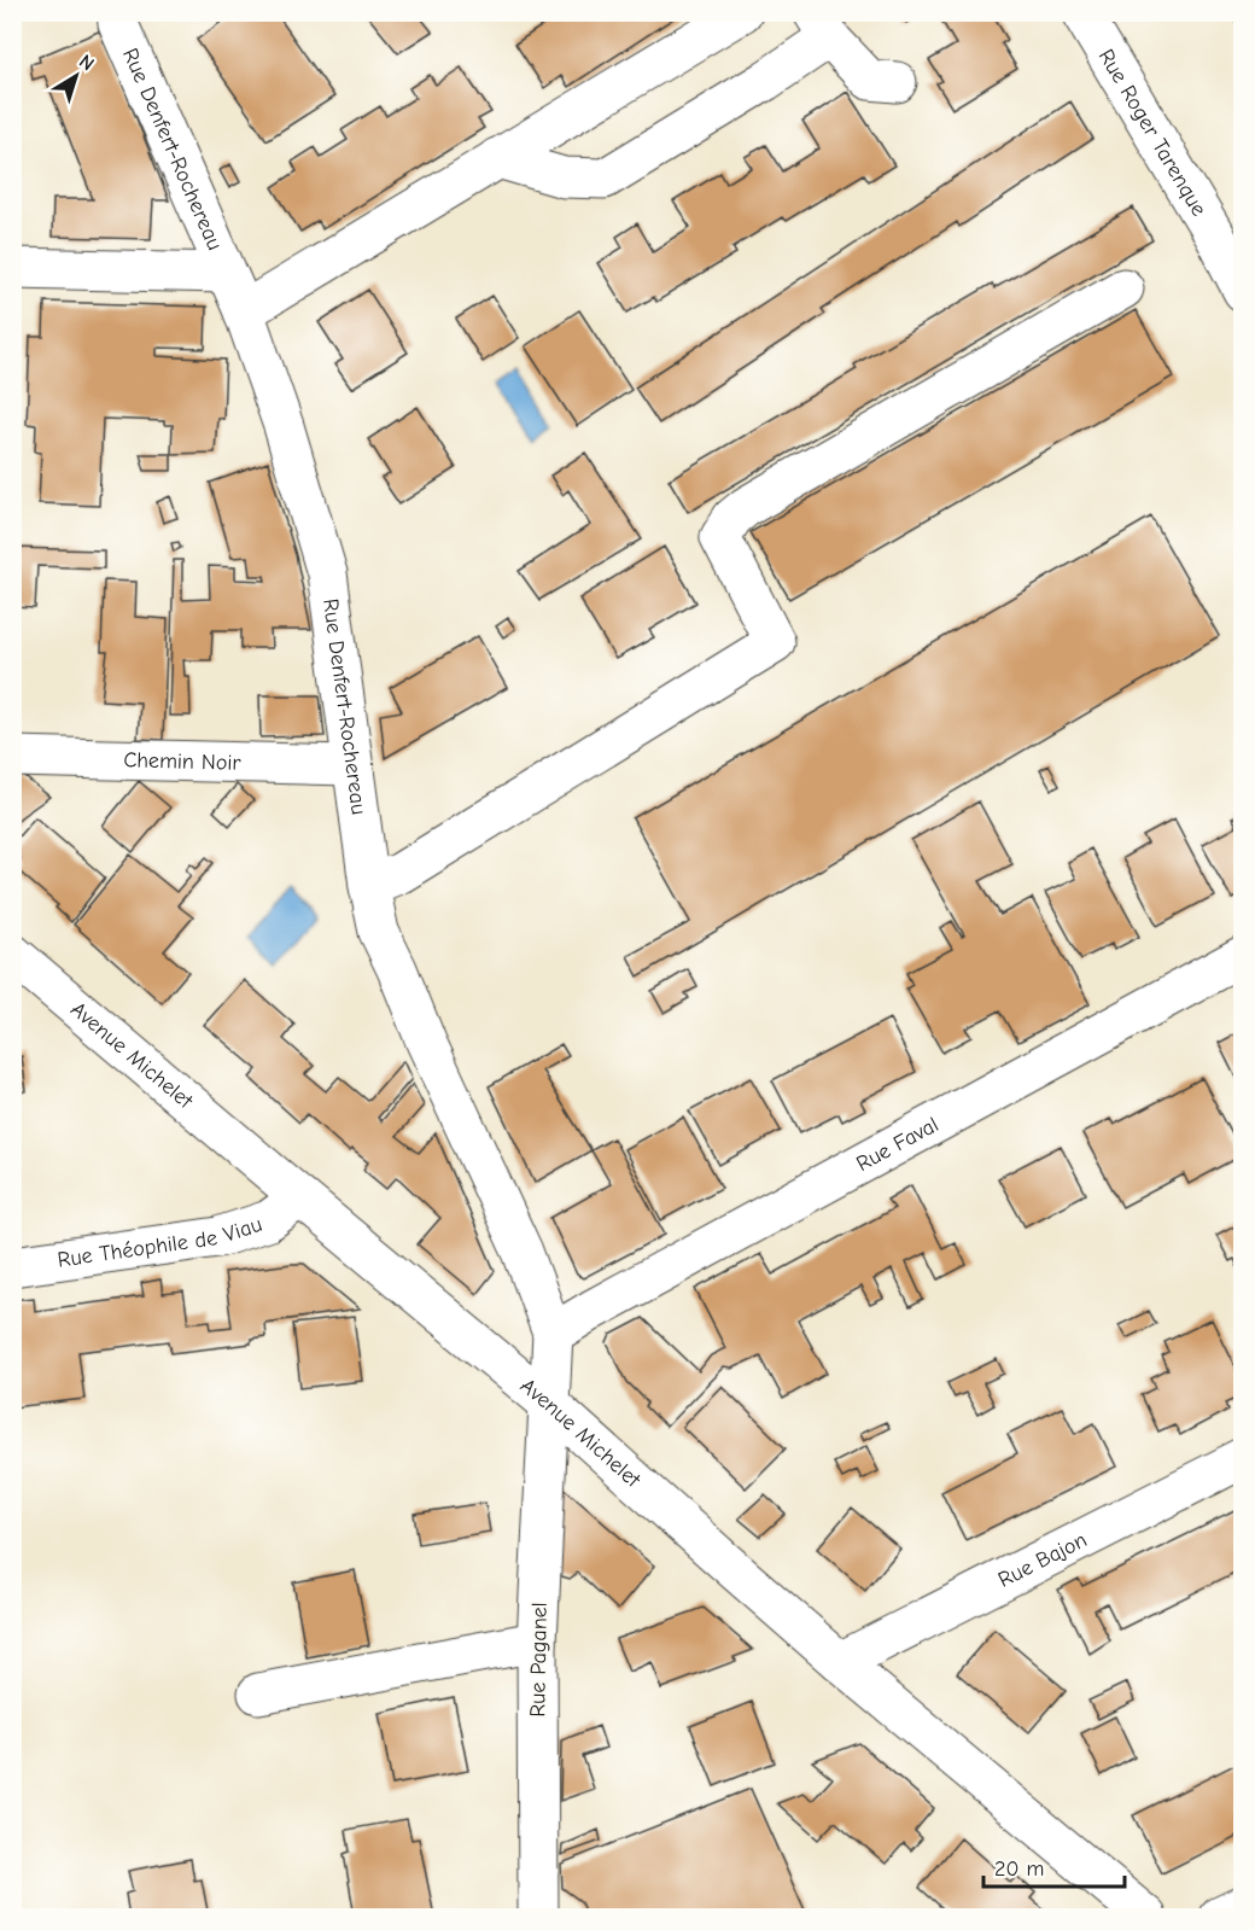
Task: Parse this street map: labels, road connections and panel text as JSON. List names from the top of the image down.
{
  "streets": {
    "street": [
      "Rue Roger Tarenque",
      "Rue Denfert-Rochereau",
      "Chemin Noir",
      "Avenue Michelet",
      "Rue Faval",
      "Rue Théophile de Viau",
      "Rue Bajon",
      "Rue Paganel"
    ]
  },
  "crossings": [
    ["Rue Denfert-Rochereau", "Chemin Noir"],
    ["Rue Denfert-Rochereau", "Avenue Michelet"],
    ["Rue Denfert-Rochereau", "Rue Faval"],
    ["Rue Denfert-Rochereau", "Rue Paganel"],
    ["Avenue Michelet", "Rue Théophile de Viau"],
    ["Avenue Michelet", "Rue Bajon"],
    ["Avenue Michelet", "Rue Paganel"]
  ],
  "scale_bar": "20 m",
  "north": "top right"
}
